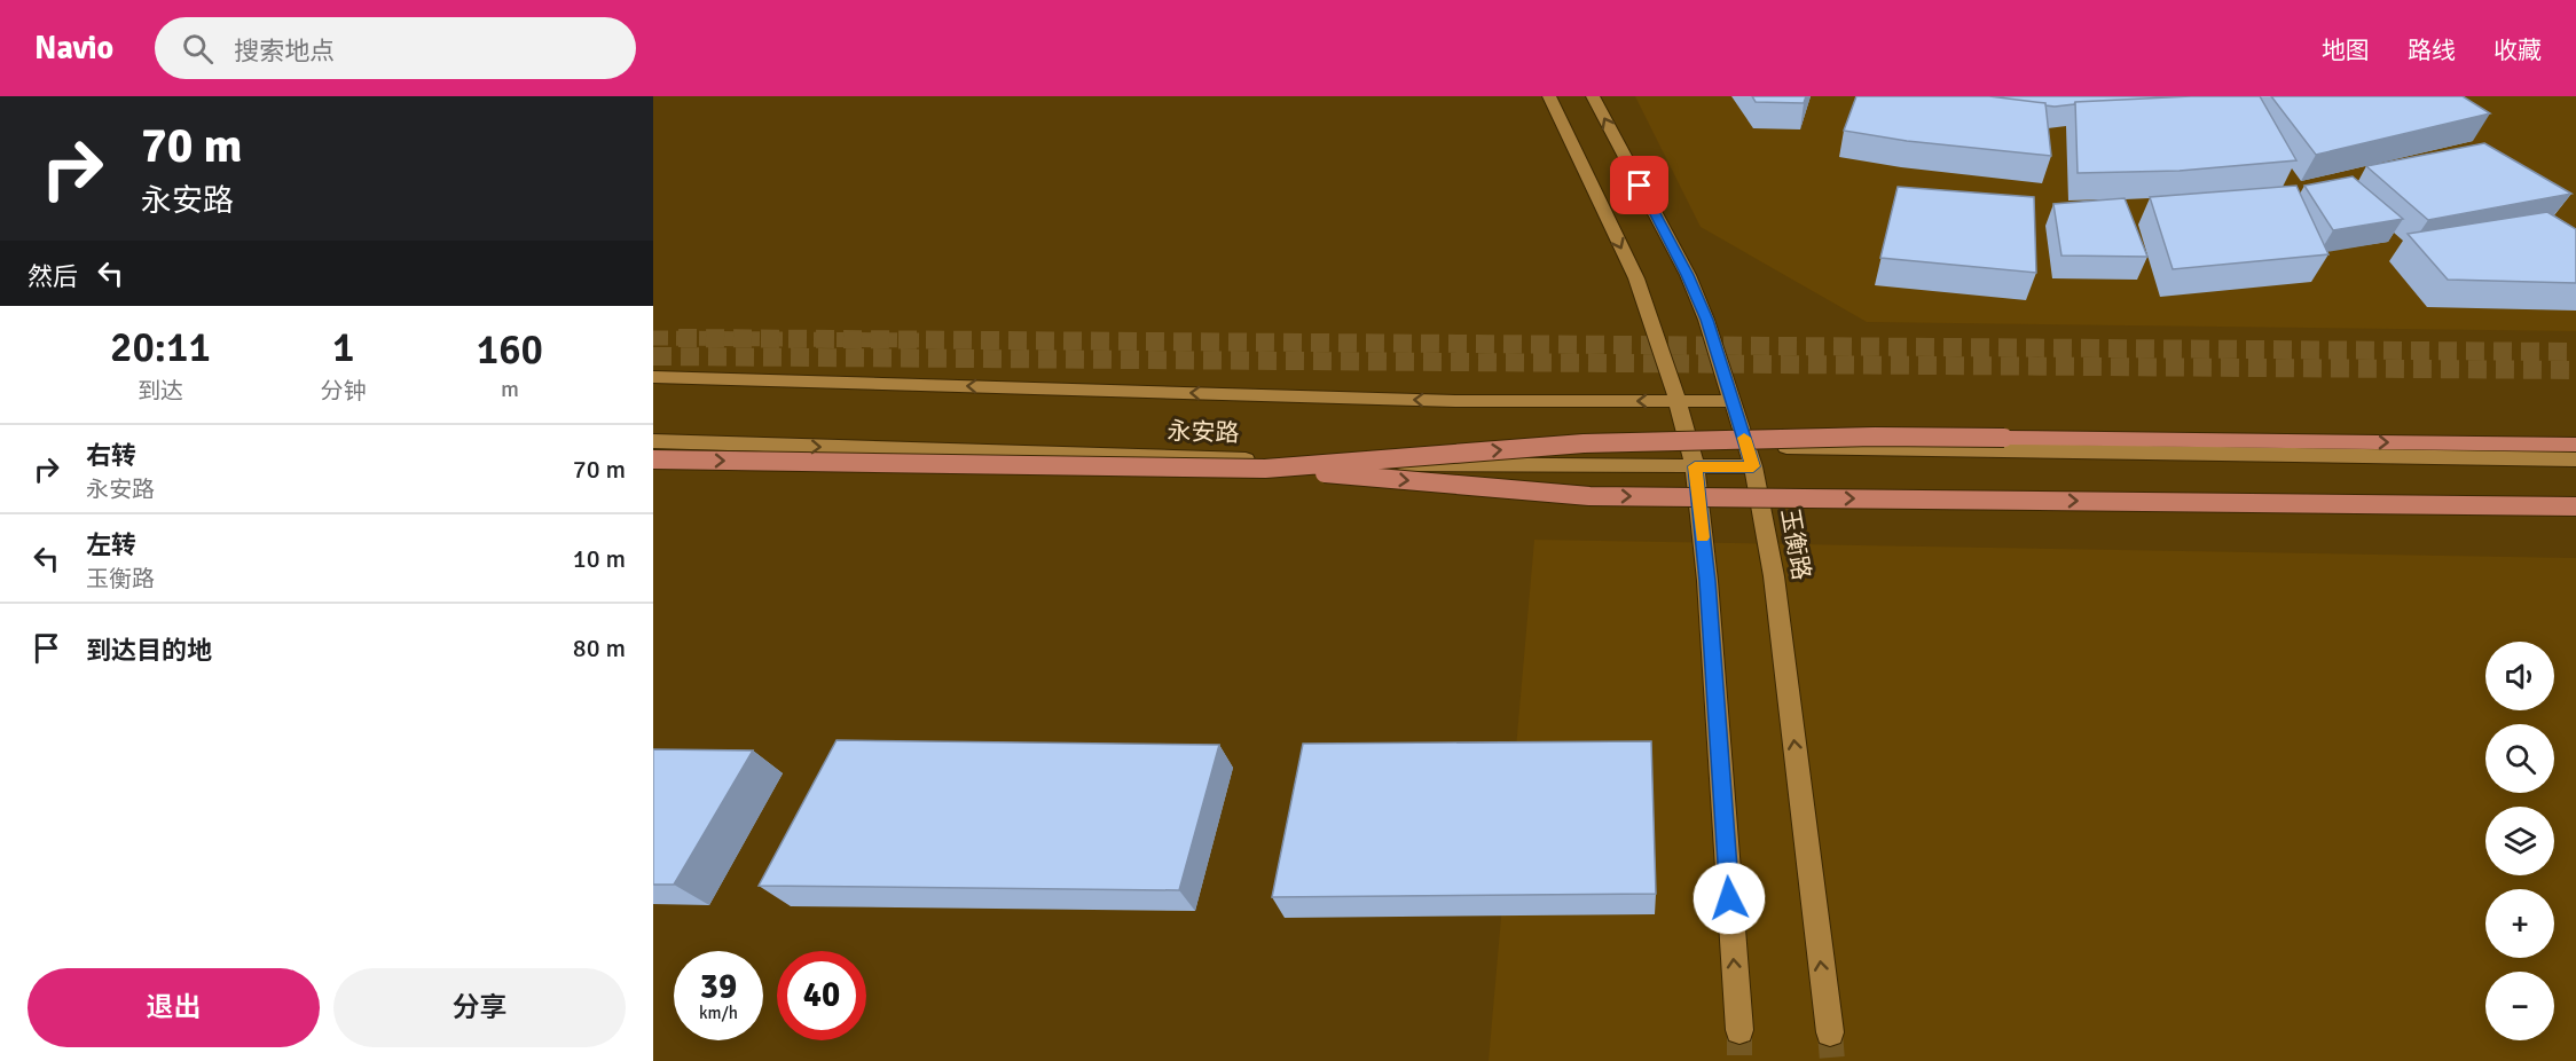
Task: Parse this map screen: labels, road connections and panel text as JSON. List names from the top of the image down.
{
  "streets": {
    "street": ["永安路", "玉衡路"]
  },
  "crossings": [
    ["永安路", "玉衡路"]
  ],
  "page": {
    "header": "Navio",
    "search": "搜索地点",
    "nav": ["地图", "路线", "收藏"],
    "turn": ["70 m", "永安路"],
    "then": "然后",
    "eta": [
      "20:11",
      "到达",
      "1",
      "分钟",
      "160",
      "m"
    ],
    "list": [
      {
        "name": "右转",
        "note": "永安路",
        "value": "70 m"
      },
      {
        "name": "左转",
        "note": "玉衡路",
        "value": "10 m"
      },
      {
        "name": "到达目的地",
        "value": "80 m"
      }
    ],
    "map_buttons": ["+", "−"],
    "speed": "39 km/h",
    "limit": "40",
    "buttons": ["退出", "分享"]
  }
}
